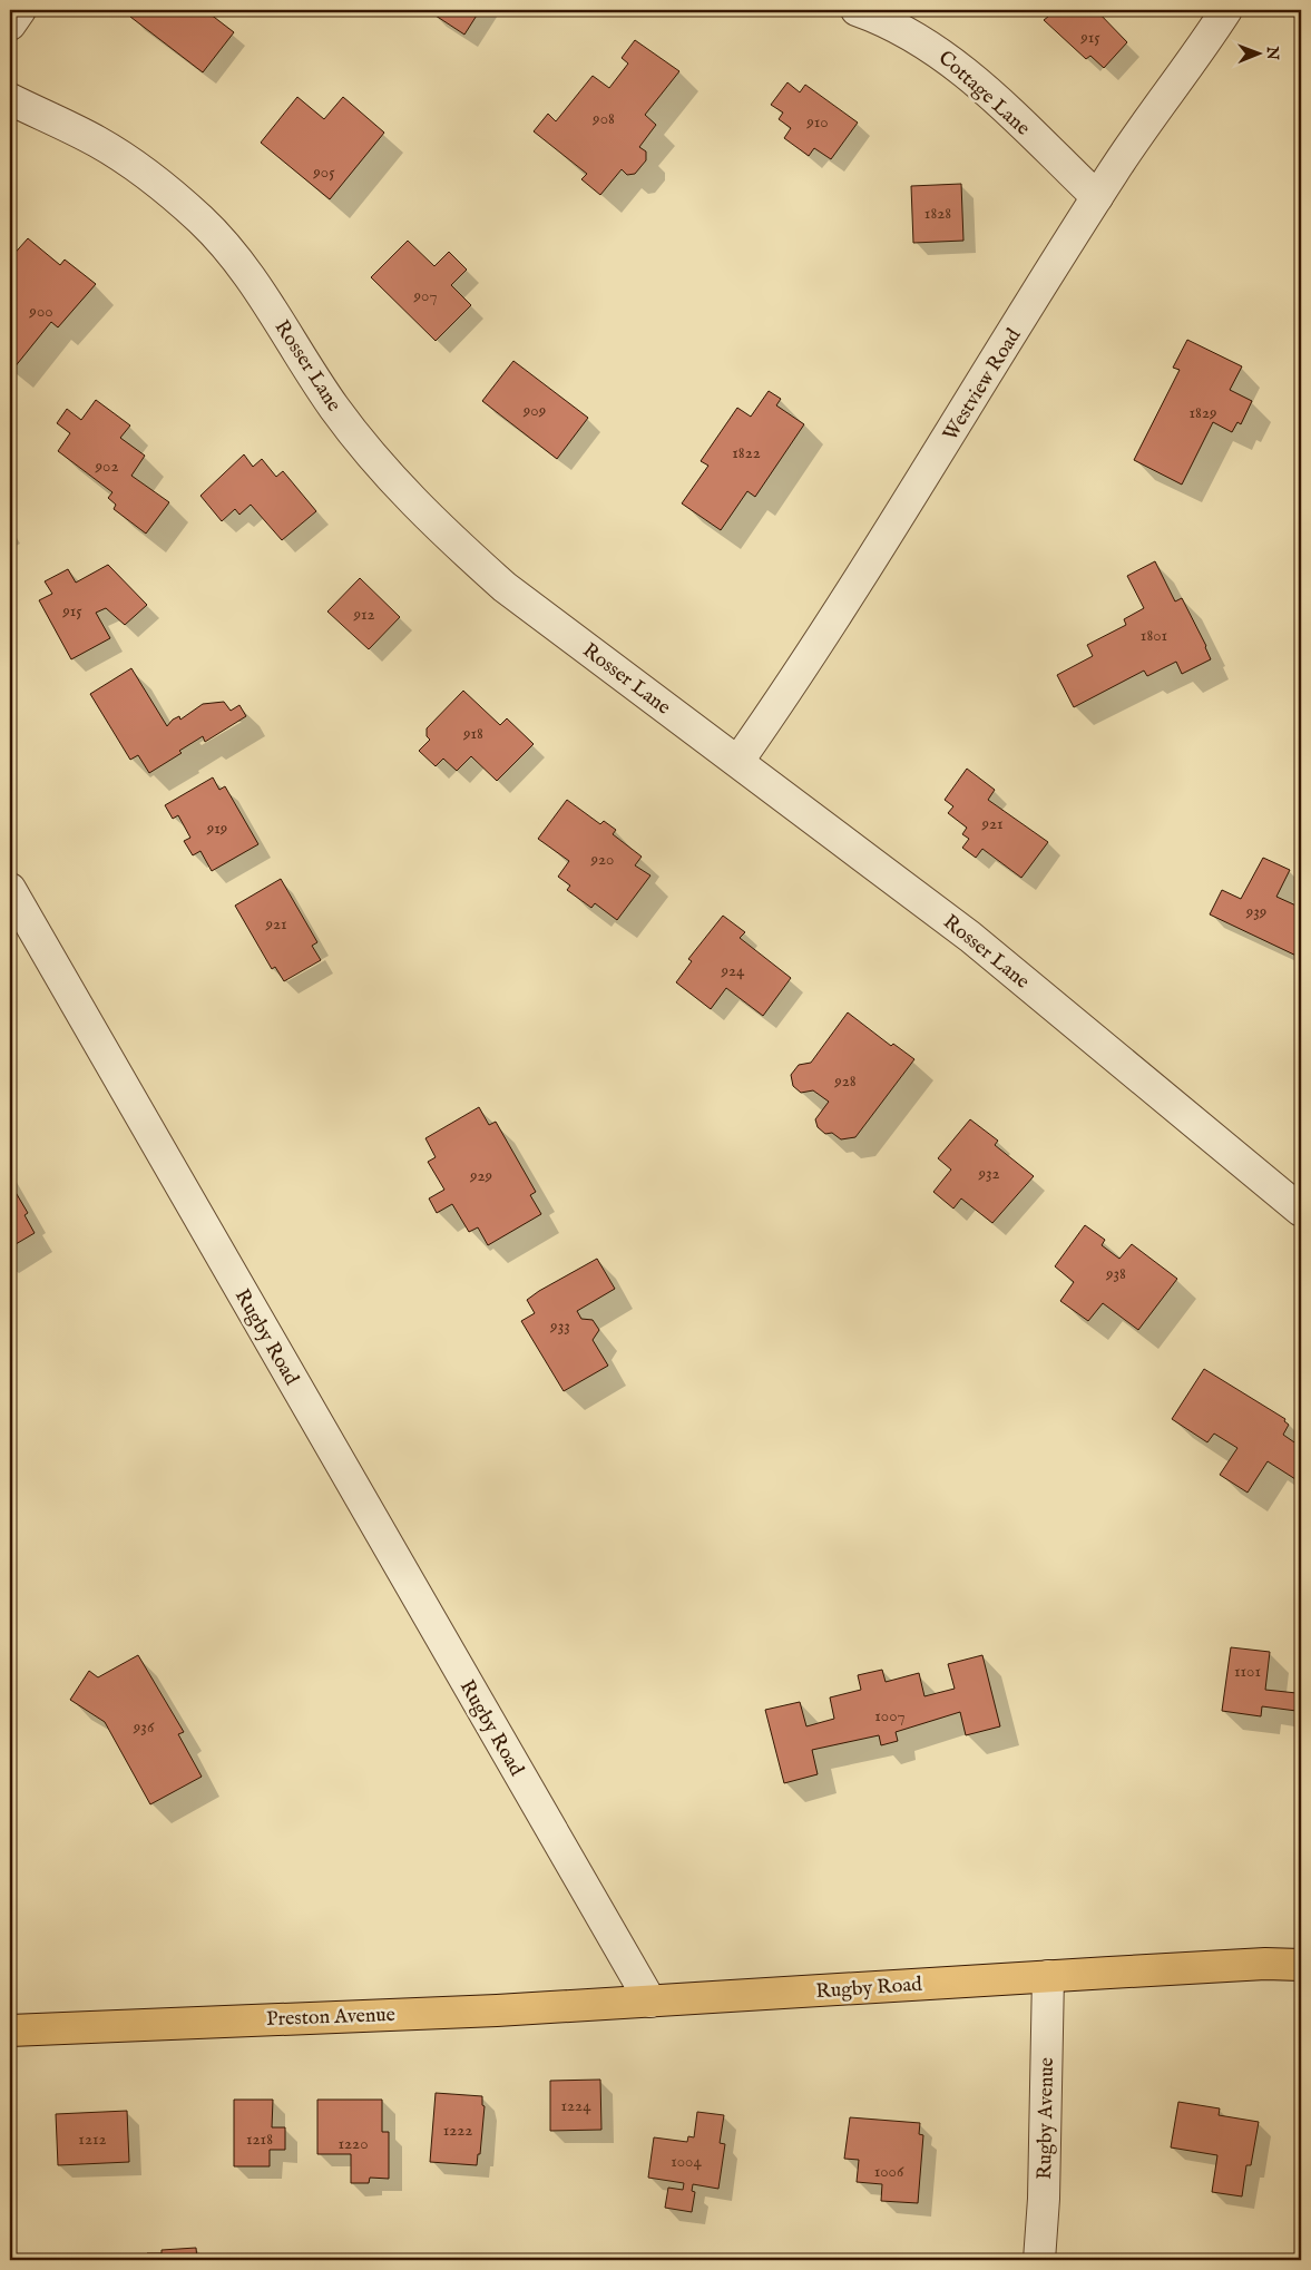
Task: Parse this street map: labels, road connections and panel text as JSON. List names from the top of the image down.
{
  "streets": {
    "main road": ["Rugby Road", "Preston Avenue"],
    "street": [
      "Cottage Lane",
      "Rosser Lane",
      "Westview Road",
      "Rugby Avenue"
    ]
  },
  "crossings": [
    ["Cottage Lane", "Westview Road"],
    ["Rosser Lane", "Westview Road"],
    ["Rugby Road", "Preston Avenue"],
    ["Rugby Road", "Rugby Avenue"]
  ],
  "house_numbers": [
    "915",
    "908",
    "910",
    "905",
    "1828",
    "907",
    "900",
    "909",
    "1829",
    "1822",
    "902",
    "915",
    "912",
    "1801",
    "918",
    "921",
    "919",
    "920",
    "939",
    "921",
    "924",
    "928",
    "932",
    "929",
    "938",
    "933",
    "1101",
    "1007",
    "936",
    "1224",
    "1222",
    "1212",
    "1218",
    "1220",
    "1004",
    "1006"
  ],
  "north": "right"
}
